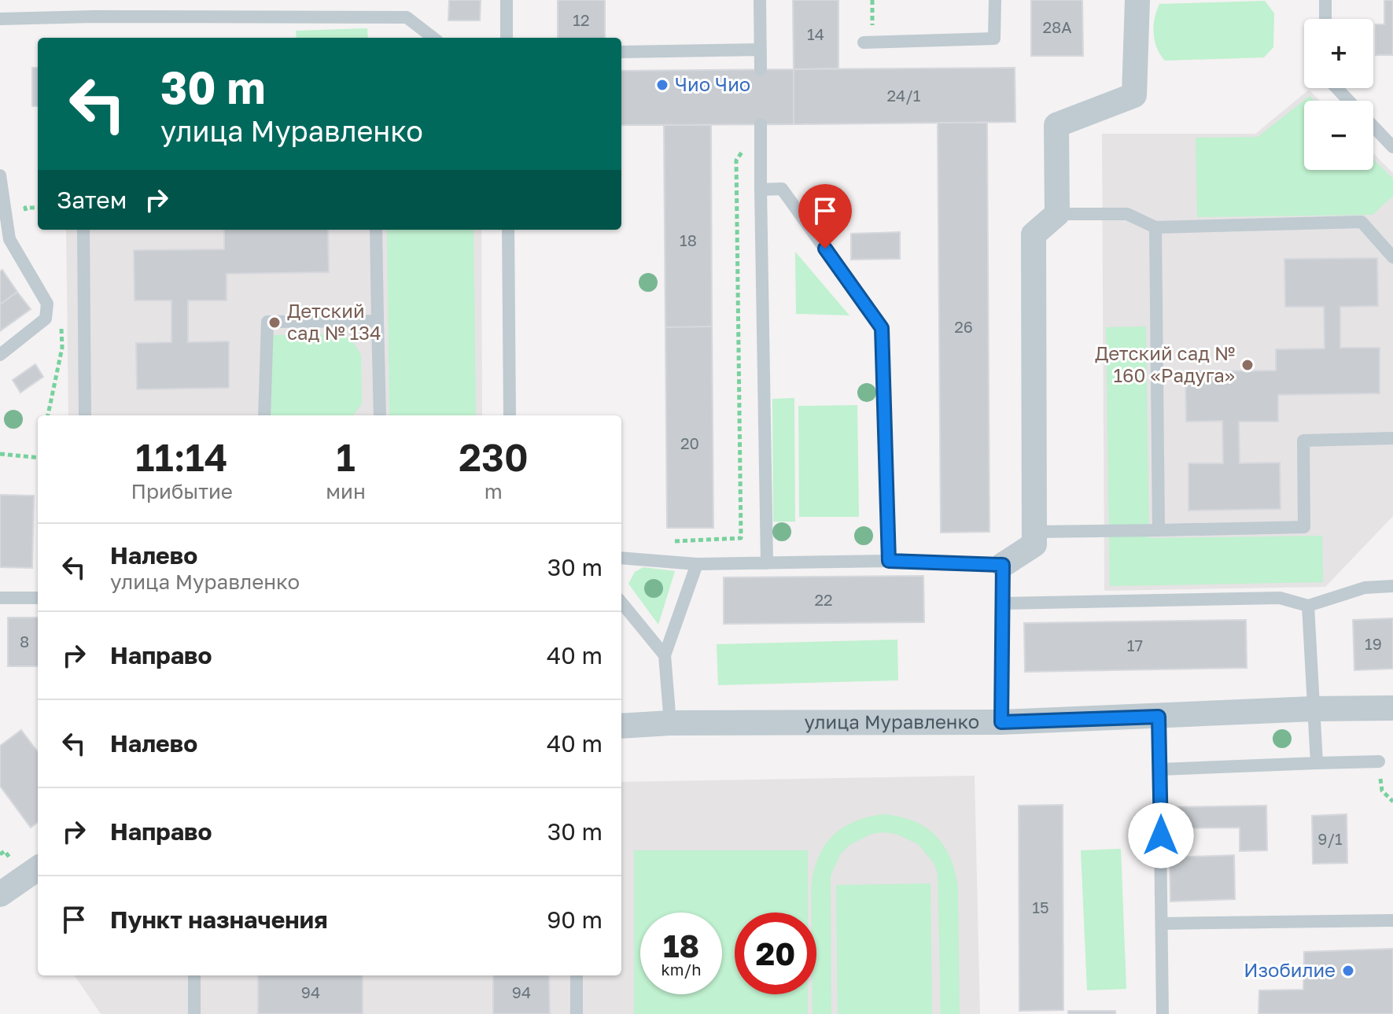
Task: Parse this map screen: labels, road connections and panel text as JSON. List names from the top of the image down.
{
  "streets": {
    "street": ["улица Муравленко"]
  },
  "places": [
    "Чио Чио",
    "Детский сад № 134",
    "Детский сад № 160 «Радуга»",
    "Изобилие"
  ],
  "house_numbers": [
    "12",
    "28А",
    "14",
    "24/1",
    "18",
    "26",
    "20",
    "22",
    "8",
    "19",
    "17",
    "9/1",
    "15",
    "94",
    "94"
  ],
  "page": {
    "map_buttons": ["+", "−"],
    "turn": ["30 m", "улица Муравленко"],
    "then": "Затем",
    "eta": [
      "11:14",
      "Прибытие",
      "1",
      "мин",
      "230",
      "m"
    ],
    "list": [
      {
        "name": "Налево",
        "note": "улица Муравленко",
        "value": "30 m"
      },
      {
        "name": "Направо",
        "value": "40 m"
      },
      {
        "name": "Налево",
        "value": "40 m"
      },
      {
        "name": "Направо",
        "value": "30 m"
      },
      {
        "name": "Пункт назначения",
        "value": "90 m"
      }
    ],
    "speed": "18 km/h",
    "limit": "20"
  }
}
